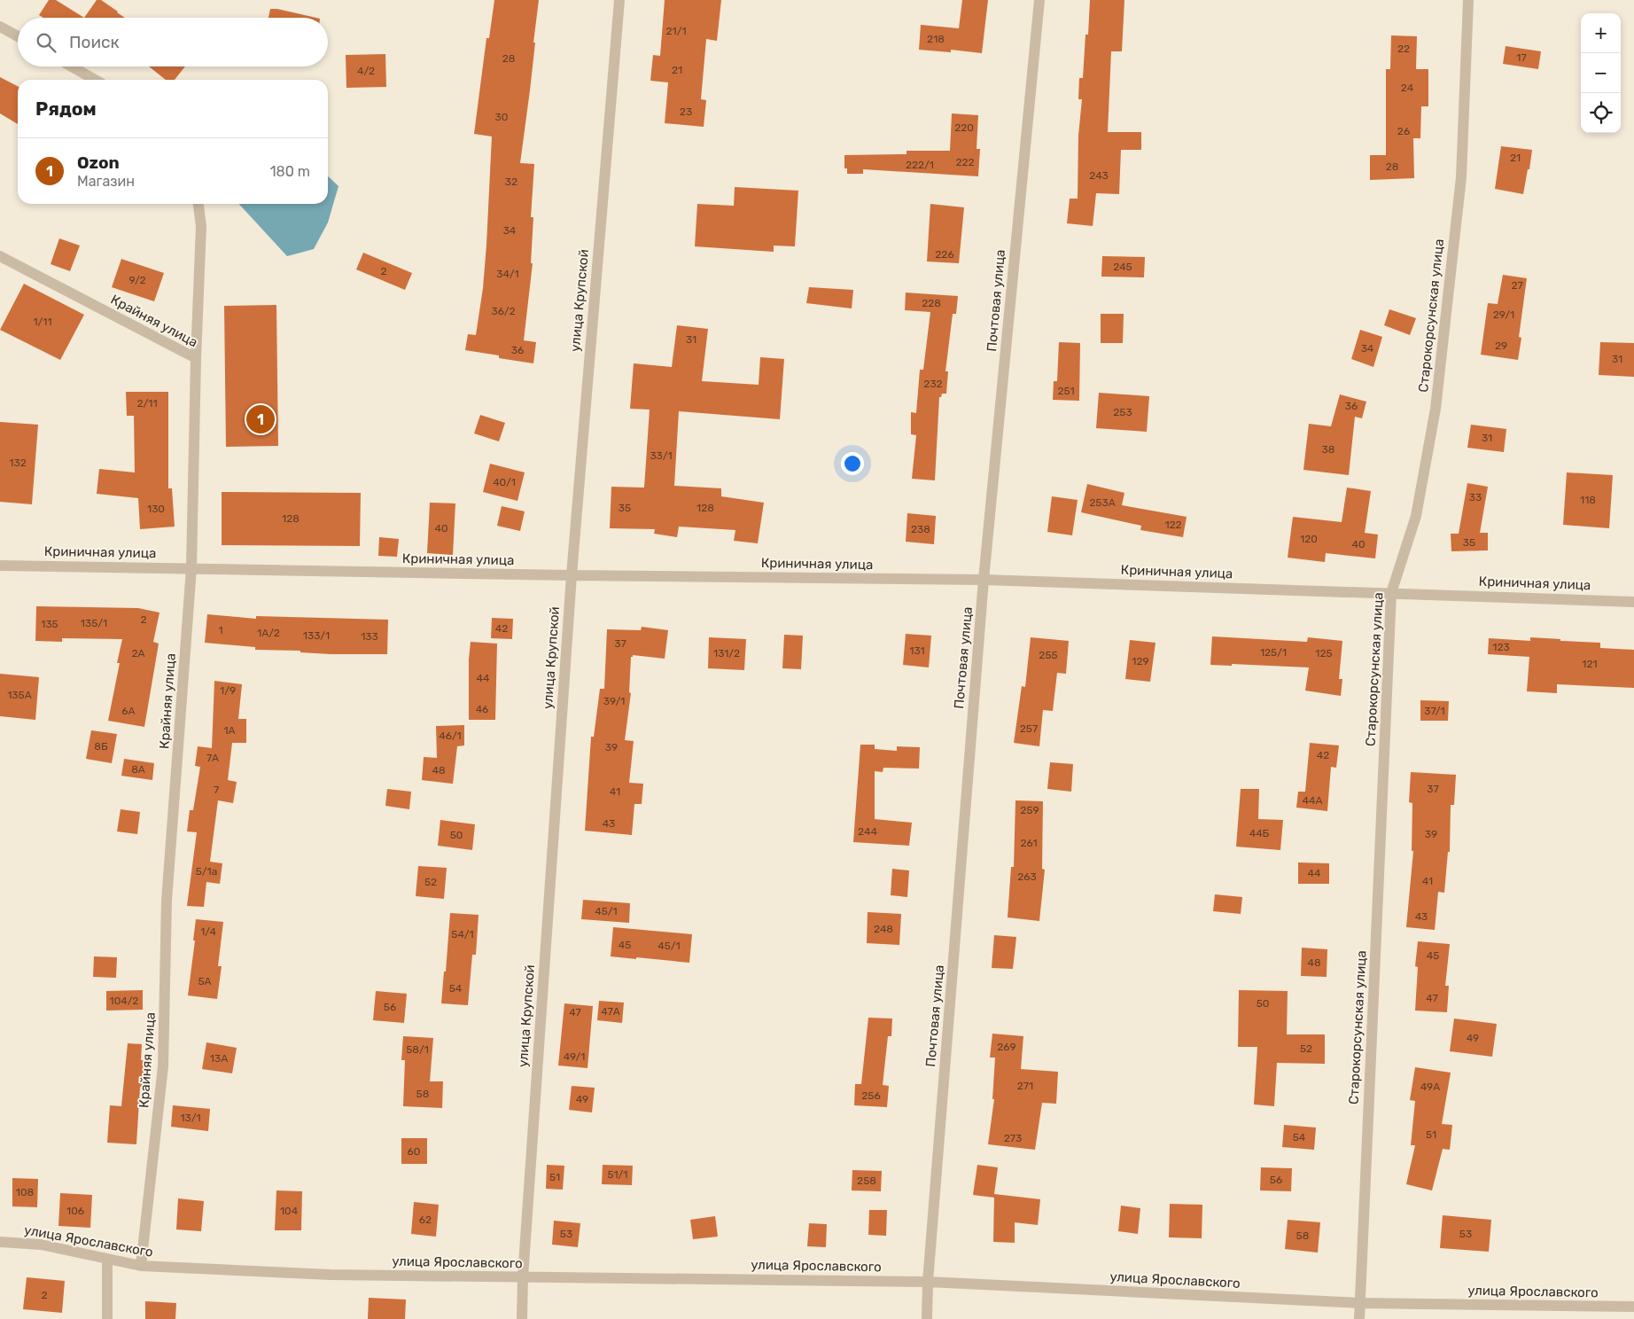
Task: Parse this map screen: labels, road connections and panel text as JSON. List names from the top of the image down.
{
  "streets": {
    "street": [
      "улица Крупской",
      "Почтовая улица",
      "Старокорсунская улица",
      "Крайняя улица",
      "Криничная улица",
      "улица Ярославского"
    ]
  },
  "crossings": [
    ["улица Крупской", "Криничная улица"],
    ["улица Крупской", "улица Ярославского"],
    ["Почтовая улица", "Криничная улица"],
    ["Почтовая улица", "улица Ярославского"],
    ["Старокорсунская улица", "Криничная улица"],
    ["Старокорсунская улица", "улица Ярославского"],
    ["Крайняя улица", "Криничная улица"],
    ["Крайняя улица", "улица Ярославского"]
  ],
  "house_numbers": [
    "21/1",
    "218",
    "22",
    "17",
    "28",
    "21",
    "4/2",
    "24",
    "23",
    "30",
    "220",
    "26",
    "21",
    "222",
    "222/1",
    "28",
    "243",
    "32",
    "34",
    "226",
    "245",
    "2",
    "34/1",
    "9/2",
    "27",
    "228",
    "36/2",
    "29/1",
    "1/11",
    "31",
    "29",
    "34",
    "36",
    "31",
    "232",
    "251",
    "2/11",
    "36",
    "253",
    "31",
    "38",
    "33/1",
    "132",
    "40/1",
    "33",
    "118",
    "253А",
    "35",
    "128",
    "130",
    "128",
    "122",
    "40",
    "238",
    "120",
    "35",
    "40",
    "2",
    "135/1",
    "135",
    "42",
    "1",
    "1А/2",
    "133/1",
    "133",
    "37",
    "123",
    "131",
    "125/1",
    "2А",
    "131/2",
    "125",
    "255",
    "129",
    "121",
    "44",
    "1/9",
    "135А",
    "39/1",
    "46",
    "6А",
    "37/1",
    "257",
    "1А",
    "46/1",
    "8Б",
    "39",
    "42",
    "7А",
    "8А",
    "48",
    "37",
    "7",
    "41",
    "44А",
    "259",
    "43",
    "244",
    "44Б",
    "39",
    "50",
    "261",
    "5/1а",
    "44",
    "263",
    "41",
    "52",
    "45/1",
    "43",
    "248",
    "1/4",
    "54/1",
    "45",
    "45/1",
    "45",
    "48",
    "5А",
    "54",
    "47",
    "104/2",
    "50",
    "56",
    "47А",
    "47",
    "49",
    "269",
    "52",
    "58/1",
    "49/1",
    "13А",
    "271",
    "49А",
    "58",
    "256",
    "49",
    "13/1",
    "51",
    "54",
    "273",
    "60",
    "51/1",
    "51",
    "56",
    "258",
    "108",
    "106",
    "104",
    "62",
    "53",
    "53",
    "58",
    "2"
  ],
  "page": {
    "map_buttons": ["+", "−"],
    "search": "Поиск",
    "heading": "Рядом",
    "list": [
      {
        "mark": "1",
        "name": "Ozon",
        "note": "Магазин",
        "value": "180 m"
      }
    ],
    "pins": "1"
  }
}
